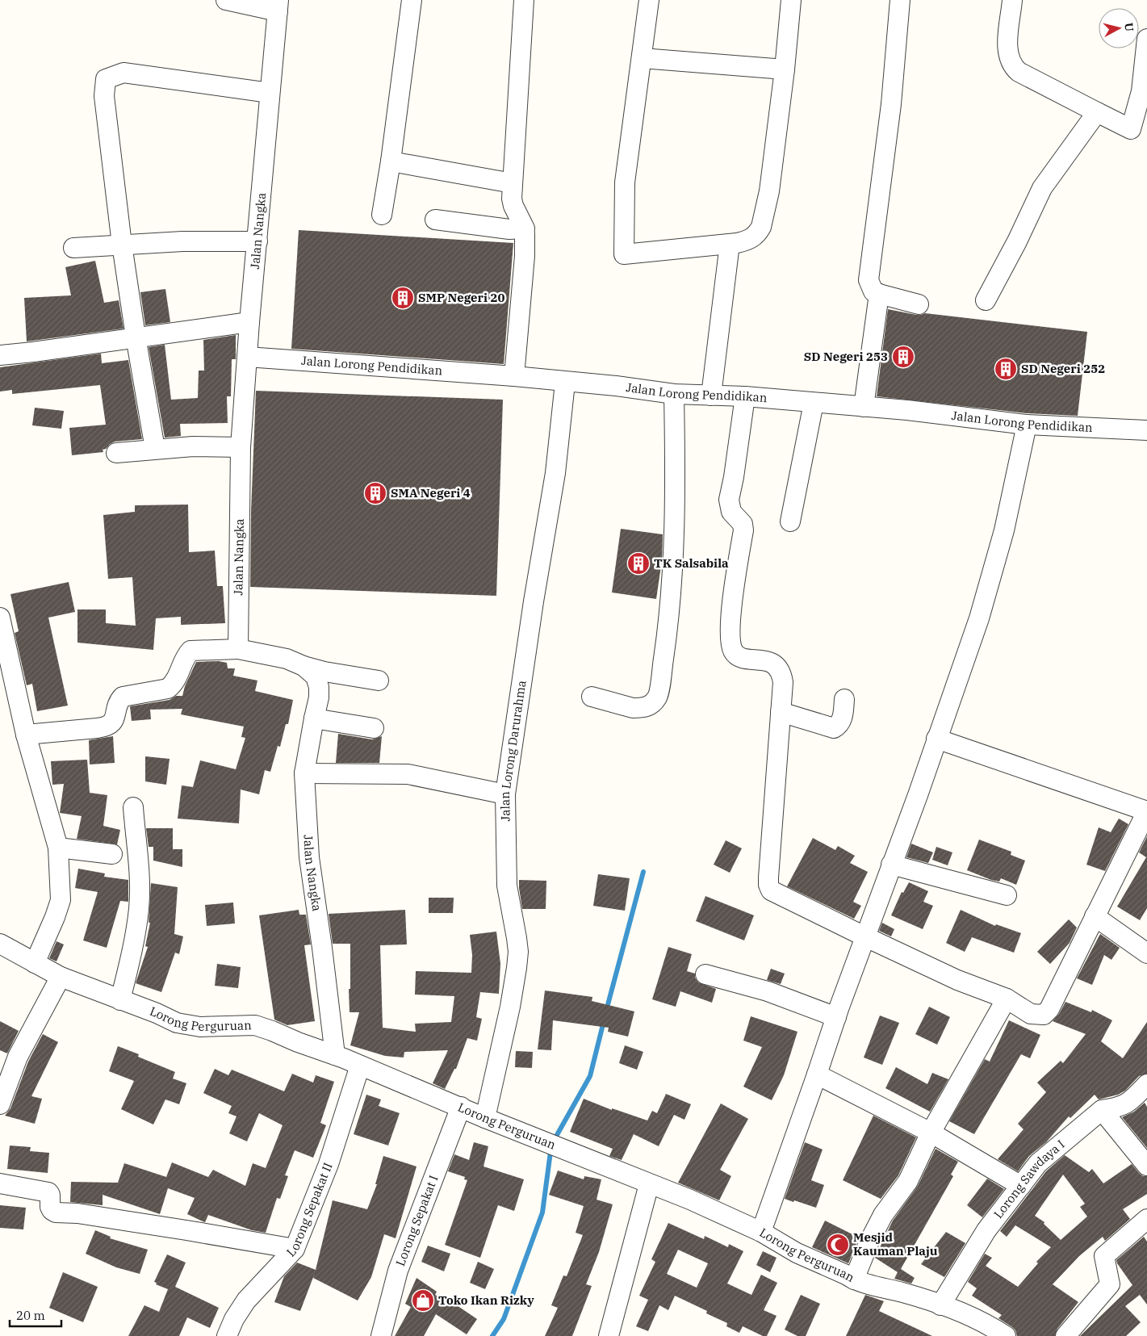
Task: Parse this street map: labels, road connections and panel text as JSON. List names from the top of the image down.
{
  "streets": {
    "street": [
      "Jalan Nangka",
      "Jalan Lorong Pendidikan",
      "Jalan Lorong Darurahma",
      "Lorong Perguruan",
      "Lorong Sawdaya I",
      "Lorong Sepakat II",
      "Lorong Sepakat I"
    ]
  },
  "crossings": [
    ["Jalan Nangka", "Jalan Lorong Pendidikan"],
    ["Jalan Nangka", "Lorong Perguruan"],
    ["Jalan Lorong Pendidikan", "Jalan Lorong Darurahma"],
    ["Jalan Lorong Darurahma", "Lorong Perguruan"],
    ["Lorong Perguruan", "Lorong Sawdaya I"],
    ["Lorong Perguruan", "Lorong Sepakat II"],
    ["Lorong Perguruan", "Lorong Sepakat I"]
  ],
  "places": {
    "building": [
      "SMP Negeri 20",
      "SD Negeri 253",
      "SD Negeri 252",
      "SMA Negeri 4",
      "TK Salsabila"
    ],
    "mosque": ["Mesjid Kauman Plaju"],
    "shop": ["Toko Ikan Rizky"]
  },
  "scale_bar": "20 m",
  "north": "right"
}
